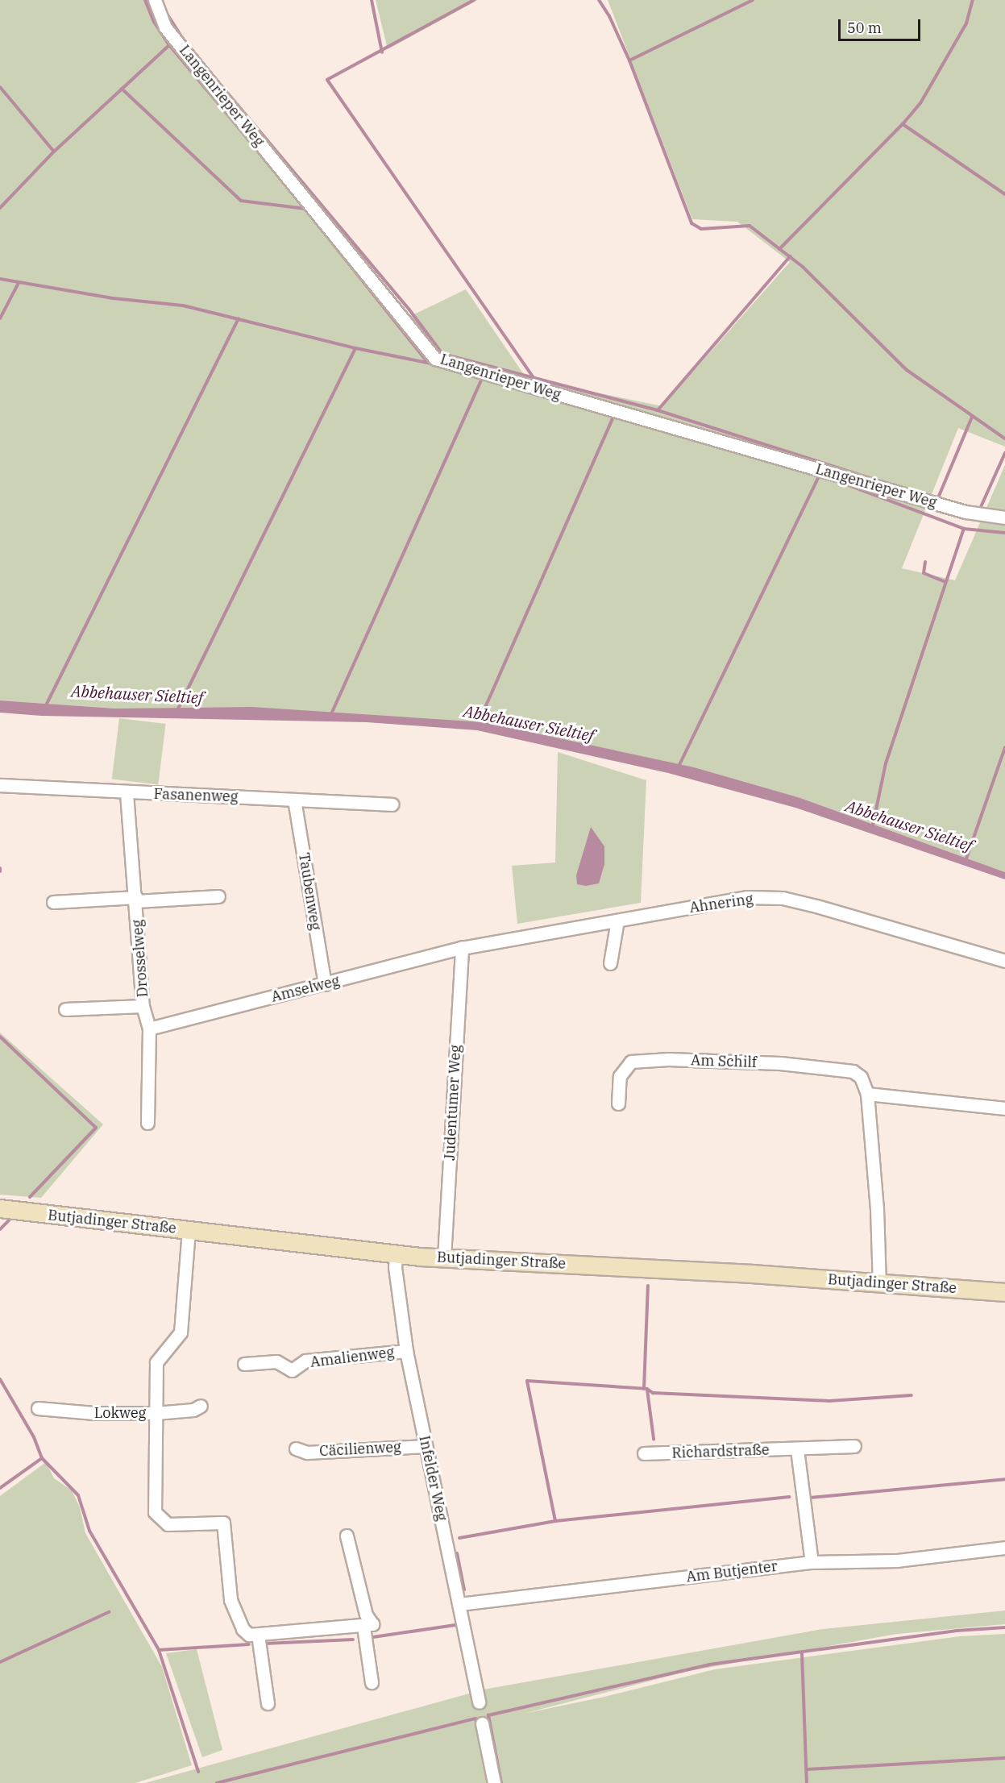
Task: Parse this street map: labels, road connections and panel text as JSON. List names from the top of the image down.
{
  "streets": {
    "main road": ["Butjadinger Straße"],
    "street": [
      "Langenrieper Weg",
      "Fasanenweg",
      "Taubenweg",
      "Ahnering",
      "Drosselweg",
      "Amselweg",
      "Am Schilf",
      "Judentumer Weg",
      "Amalienweg",
      "Lokweg",
      "Cäcilienweg",
      "Richardstraße",
      "Infelder Weg",
      "Am Butjenter"
    ]
  },
  "crossings": [
    ["Fasanenweg", "Taubenweg"],
    ["Fasanenweg", "Drosselweg"],
    ["Taubenweg", "Amselweg"],
    ["Ahnering", "Amselweg"],
    ["Ahnering", "Judentumer Weg"],
    ["Drosselweg", "Amselweg"],
    ["Amselweg", "Judentumer Weg"],
    ["Judentumer Weg", "Butjadinger Straße"],
    ["Butjadinger Straße", "Infelder Weg"],
    ["Amalienweg", "Infelder Weg"],
    ["Cäcilienweg", "Infelder Weg"],
    ["Infelder Weg", "Am Butjenter"]
  ],
  "water": ["Abbehauser Sieltief"],
  "scale_bar": "50 m"
}
